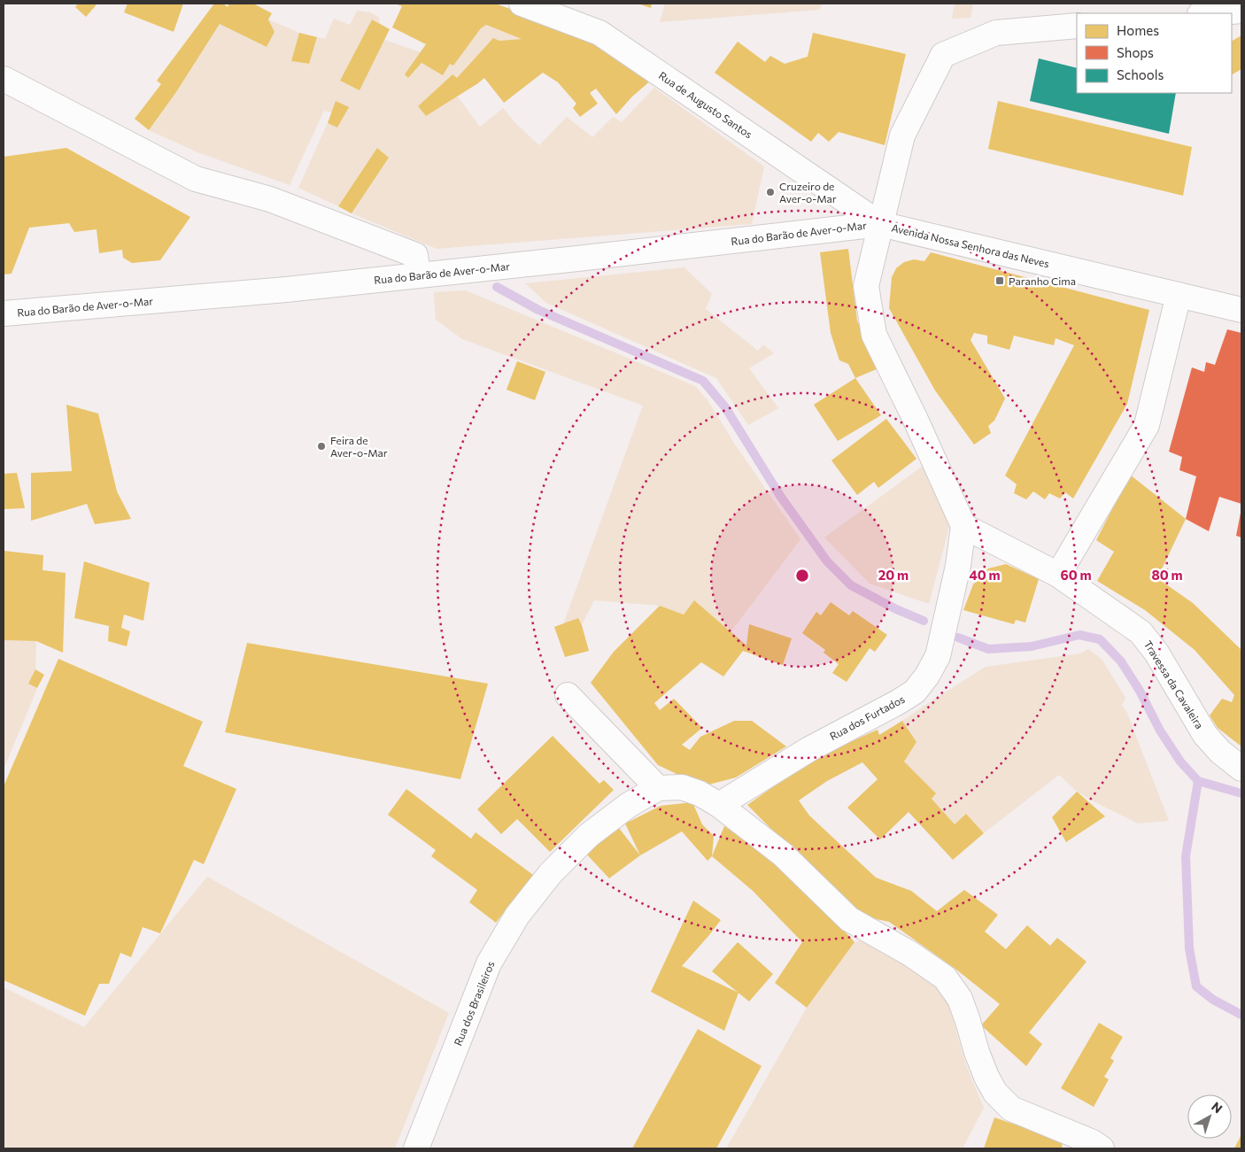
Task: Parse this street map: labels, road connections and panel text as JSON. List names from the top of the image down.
{
  "streets": {
    "street": [
      "Rua de Augusto Santos",
      "Rua do Barão de Aver-o-Mar",
      "Avenida Nossa Senhora das Neves",
      "Travessa da Cavaleira",
      "Rua dos Furtados",
      "Rua dos Brasileiros"
    ]
  },
  "crossings": [
    ["Rua de Augusto Santos", "Rua do Barão de Aver-o-Mar"],
    ["Rua de Augusto Santos", "Avenida Nossa Senhora das Neves"],
    ["Rua do Barão de Aver-o-Mar", "Avenida Nossa Senhora das Neves"],
    ["Travessa da Cavaleira", "Rua dos Furtados"]
  ],
  "places": {
    "other": ["Cruzeiro de Aver-o-Mar", "Feira de Aver-o-Mar"],
    "transit": ["Paranho Cima"]
  },
  "legend": ["Homes", "Shops", "Schools"],
  "north": "top right",
  "rings": [
    "20 m",
    "40 m",
    "60 m",
    "80 m"
  ]
}
